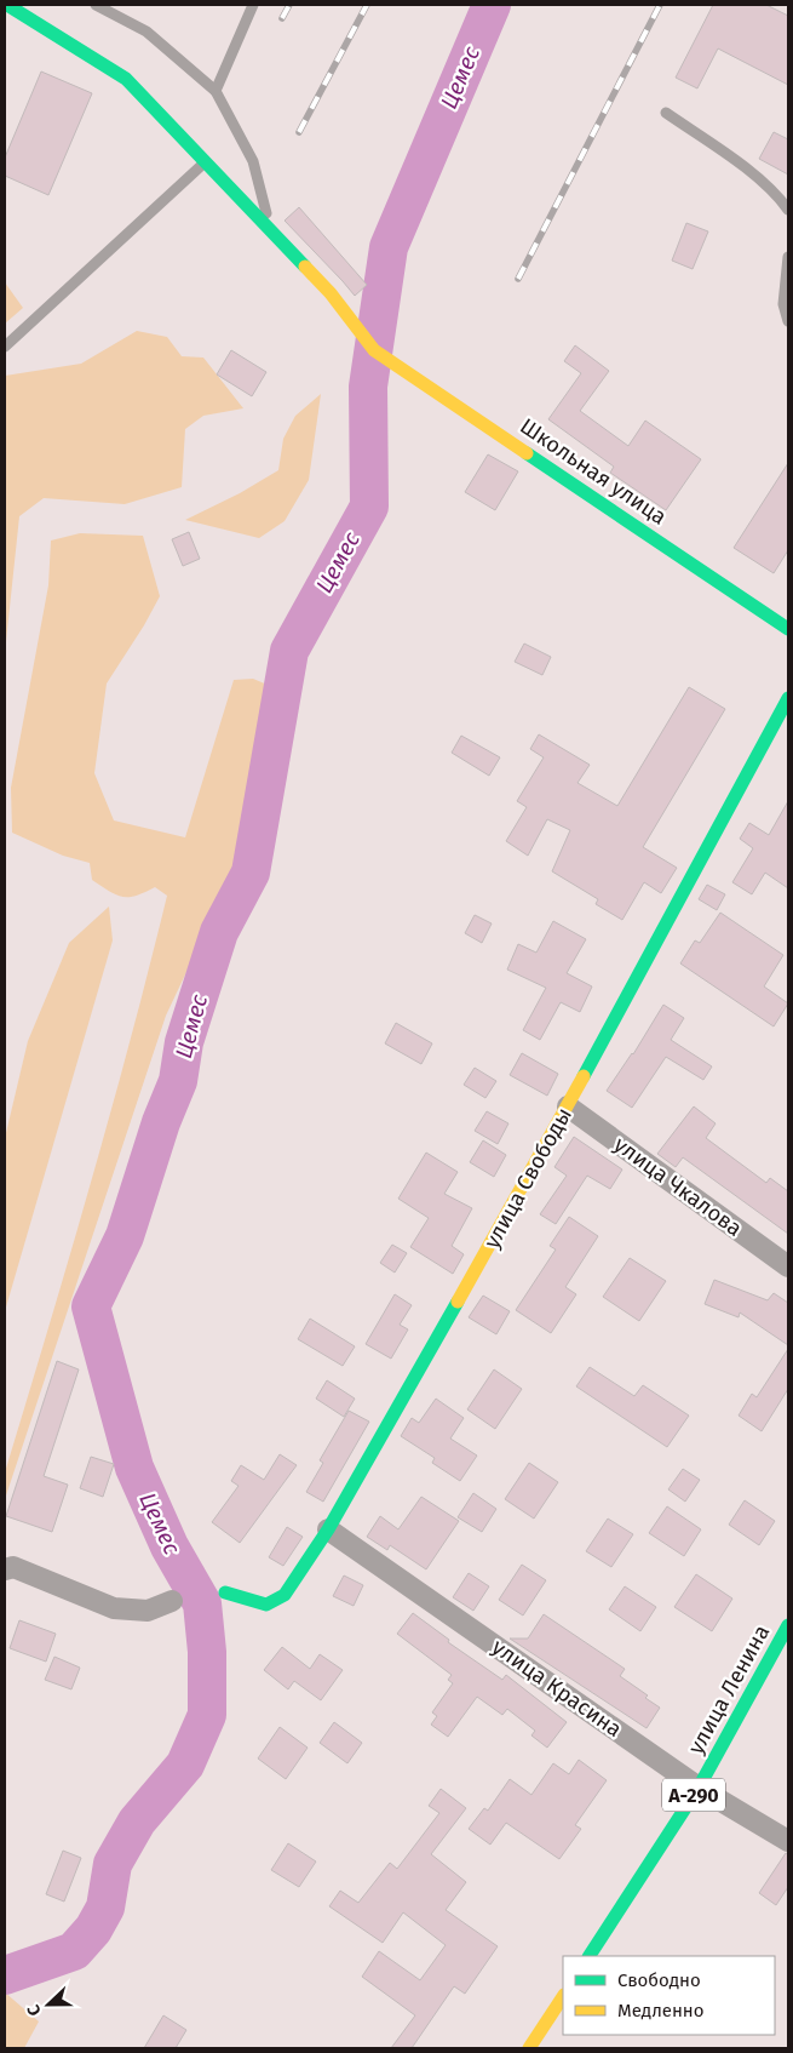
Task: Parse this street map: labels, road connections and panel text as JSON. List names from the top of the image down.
{
  "streets": {
    "main road": [
      "Школьная улица",
      "улица Свободы",
      "улица Ленина",
      "А-290"
    ],
    "street": ["улица Чкалова", "улица Красина"]
  },
  "crossings": [
    ["улица Свободы", "улица Чкалова"],
    ["улица Свободы", "улица Красина"],
    ["улица Красина", "улица Ленина"]
  ],
  "water": ["Цемес"],
  "legend": ["Свободно", "Медленно"],
  "north": "left"
}
